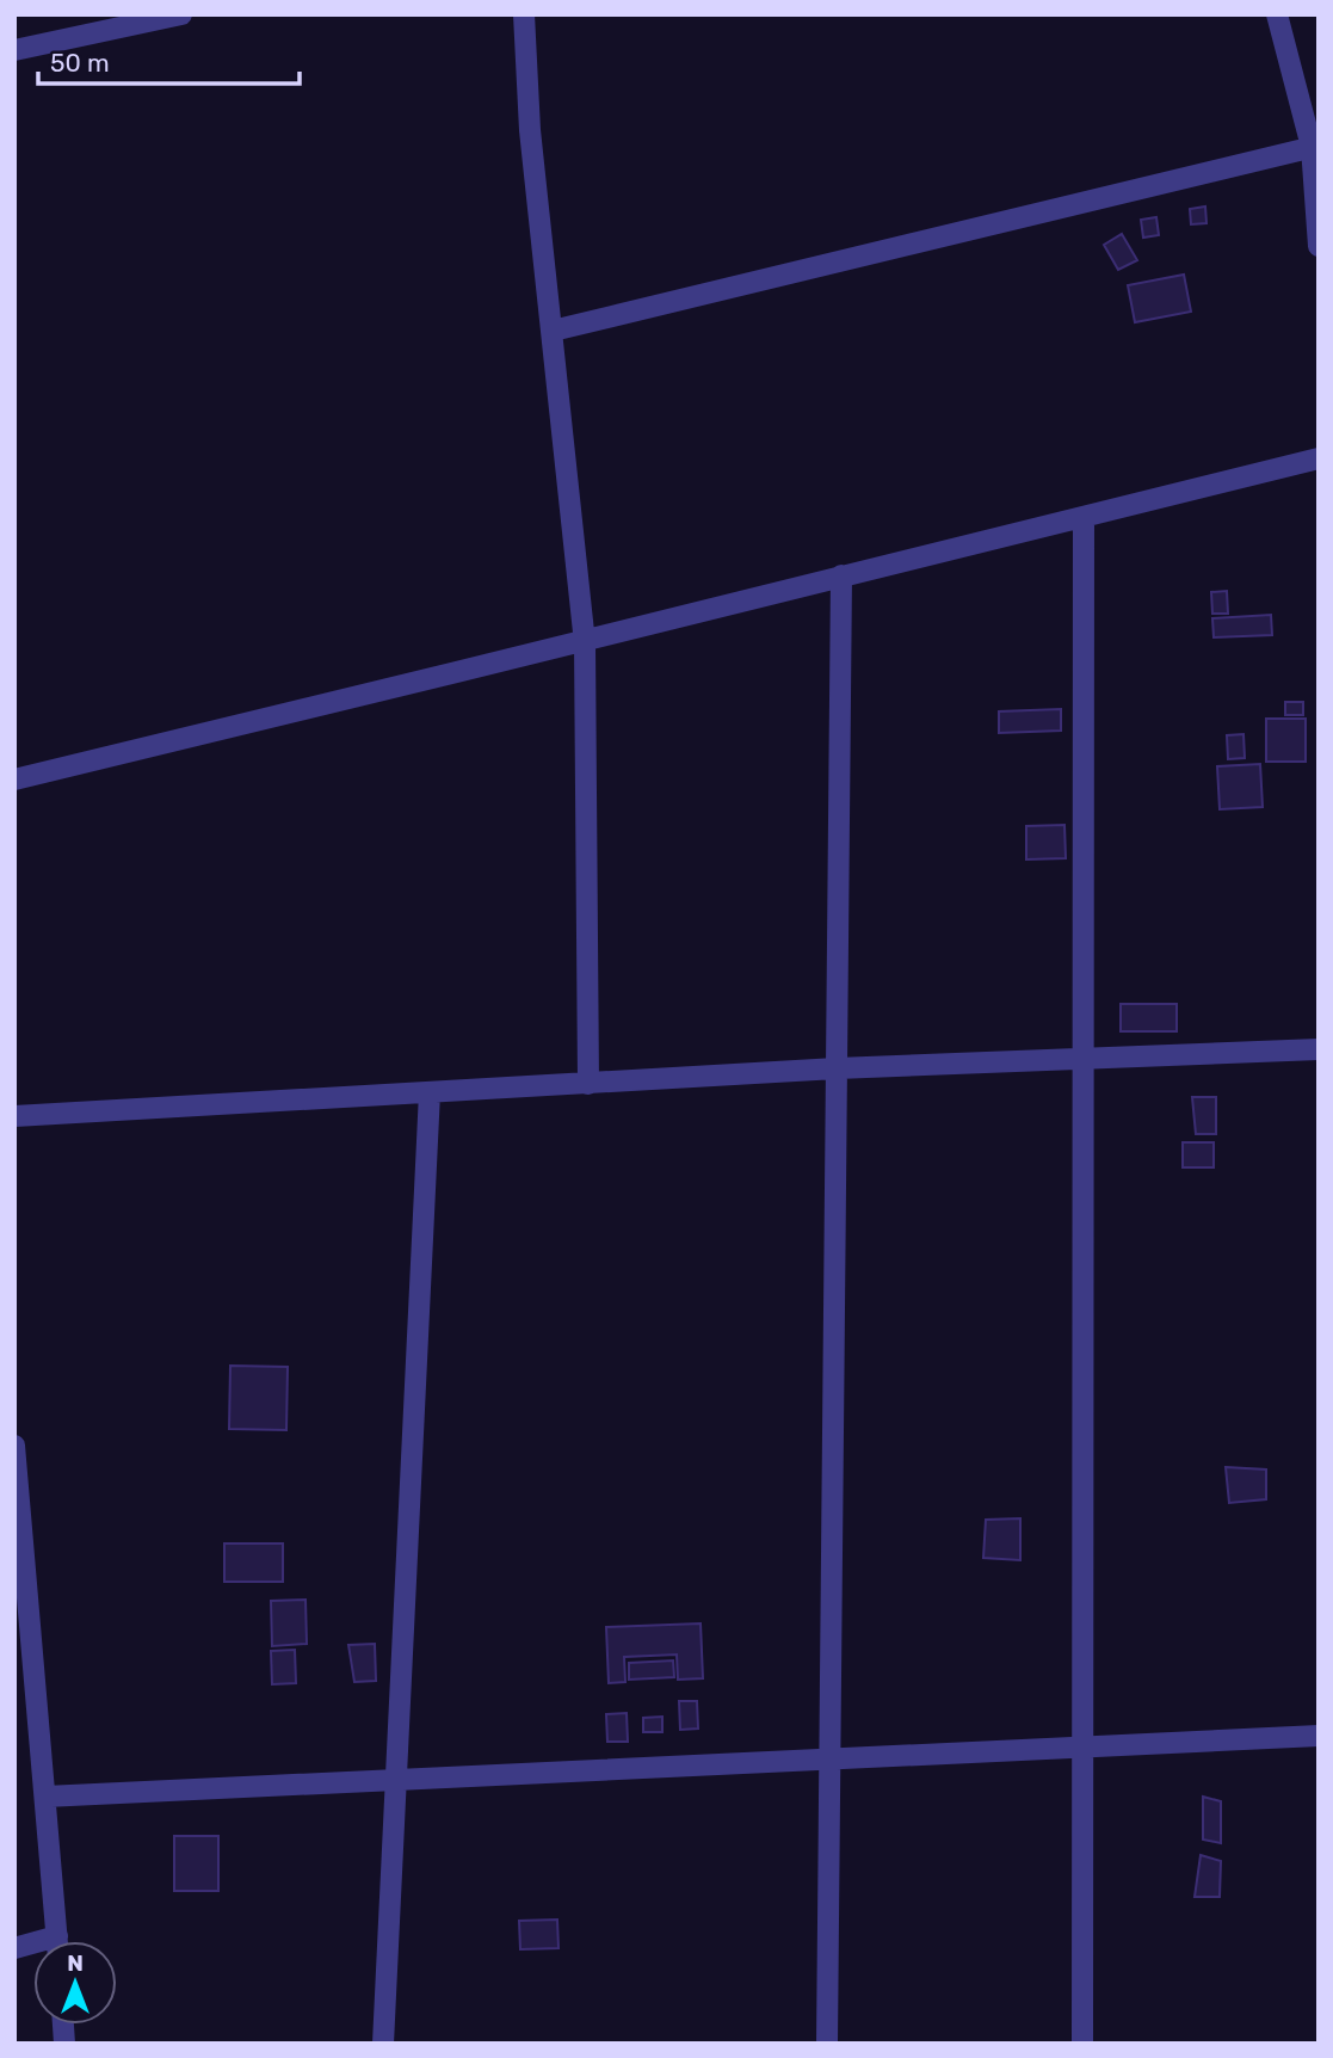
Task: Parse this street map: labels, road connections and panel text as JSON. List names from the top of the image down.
{
  "scale_bar": "50 m",
  "north": "top"
}
